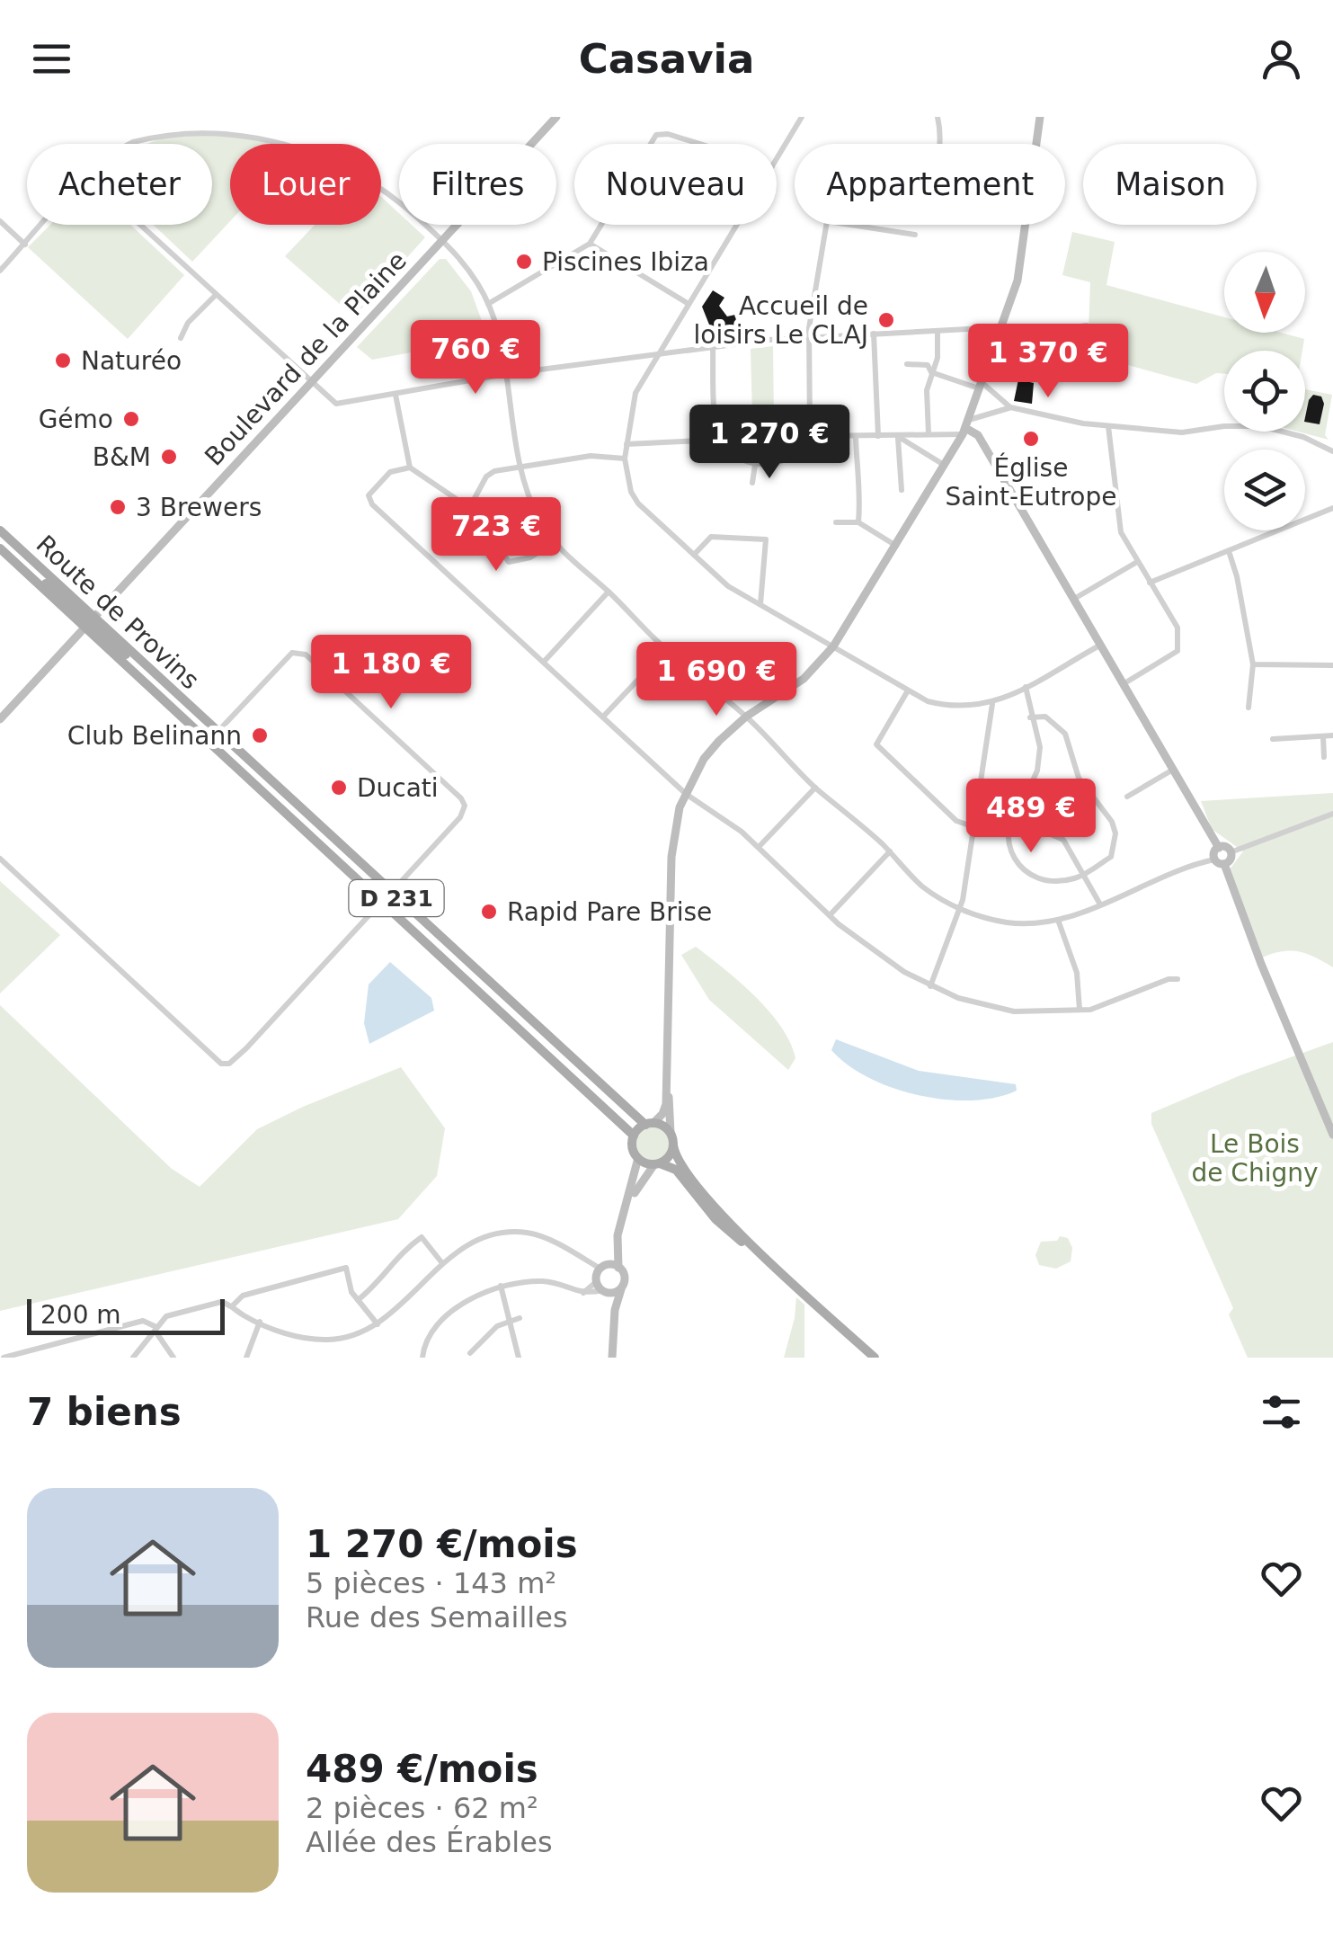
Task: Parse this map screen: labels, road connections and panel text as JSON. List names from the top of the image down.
{
  "streets": {
    "main road": ["Boulevard de la Plaine", "Route de Provins", "D 231"]
  },
  "crossings": [
    ["Boulevard de la Plaine", "Route de Provins"]
  ],
  "parks": ["Le Bois de Chigny"],
  "places": [
    "Piscines Ibiza",
    "Accueil de loisirs Le CLAJ",
    "Naturéo",
    "Gémo",
    "Église Saint-Eutrope",
    "B&M",
    "3 Brewers",
    "Club Belinann",
    "Ducati",
    "Rapid Pare Brise"
  ],
  "scale_bar": "200 m",
  "north": "bottom",
  "page": {
    "header": "Casavia",
    "chip": [
      "Acheter",
      "Louer",
      "Filtres",
      "Nouveau",
      "Appartement",
      "Maison"
    ],
    "price": [
      "760 €",
      "1 370 €",
      "1 270 €",
      "723 €",
      "1 180 €",
      "1 690 €",
      "489 €"
    ],
    "scale": "200 m",
    "heading": "7 biens",
    "list": [
      {
        "name": "1 270 €/mois",
        "note": "5 pièces · 143 m² · Rue des Semailles"
      },
      {
        "name": "489 €/mois",
        "note": "2 pièces · 62 m² · Allée des Érables"
      }
    ]
  }
}
